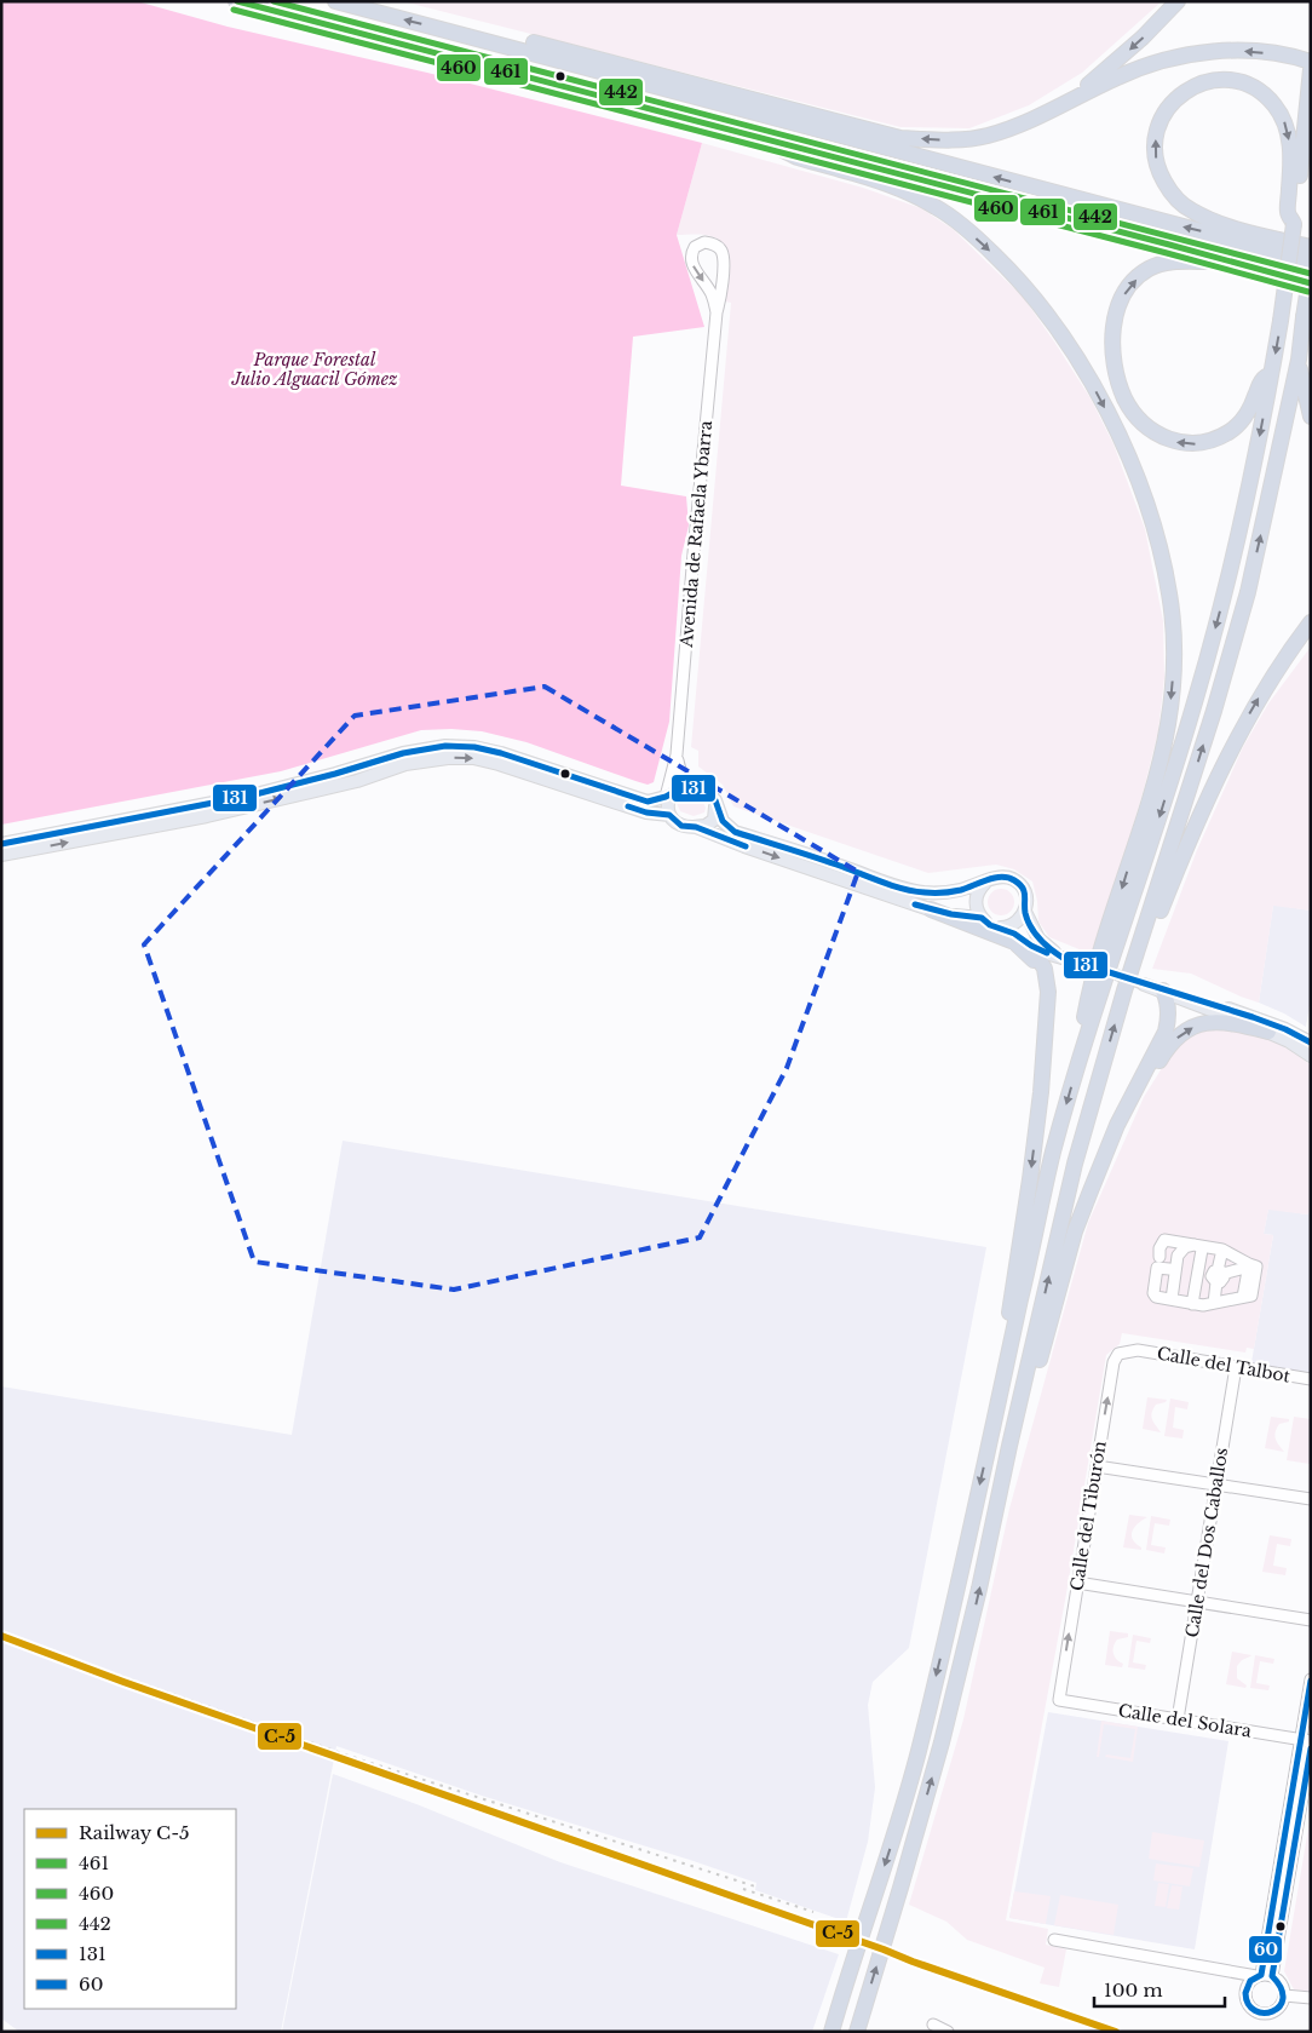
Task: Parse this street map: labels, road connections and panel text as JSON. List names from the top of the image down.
{
  "streets": {
    "street": [
      "Avenida de Rafaela Ybarra",
      "Calle del Talbot",
      "Calle del Tiburón",
      "Calle del Dos Caballos",
      "Calle del Solara"
    ]
  },
  "crossings": [
    ["Calle del Talbot", "Calle del Tiburón"],
    ["Calle del Talbot", "Calle del Dos Caballos"],
    ["Calle del Tiburón", "Calle del Solara"],
    ["Calle del Dos Caballos", "Calle del Solara"]
  ],
  "one_way": ["Calle del Tiburón"],
  "parks": ["Parque Forestal Julio Alguacil Gómez"],
  "lines": [
    "transit line 461",
    "transit line 442",
    "transit line 460",
    "transit line 131",
    "rail line C-5",
    "transit line 60"
  ],
  "legend": [
    "Railway C-5",
    "461",
    "460",
    "442",
    "131",
    "60"
  ],
  "scale_bar": "100 m"
}
